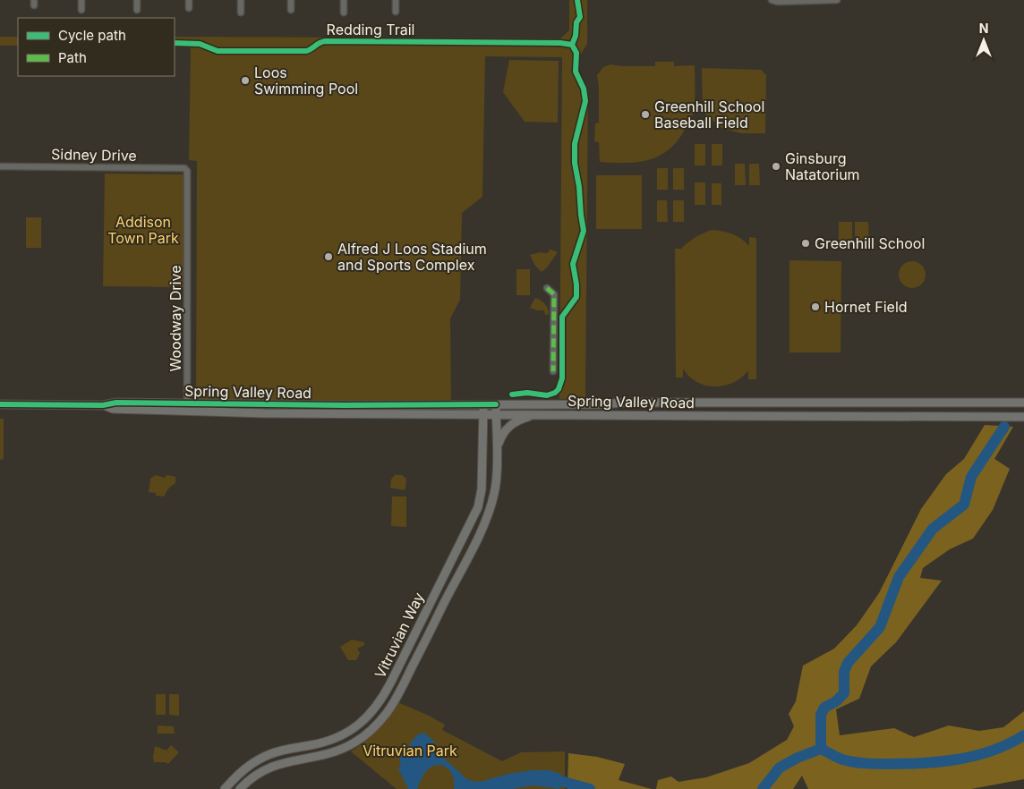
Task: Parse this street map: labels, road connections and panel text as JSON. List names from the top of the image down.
{
  "streets": {
    "main road": ["Spring Valley Road", "Vitruvian Way"],
    "street": ["Sidney Drive", "Woodway Drive"],
    "cycle path": ["Redding Trail"]
  },
  "crossings": [
    ["Sidney Drive", "Woodway Drive"],
    ["Woodway Drive", "Spring Valley Road"],
    ["Spring Valley Road", "Vitruvian Way"]
  ],
  "parks": ["Addison Town Park", "Vitruvian Park"],
  "places": [
    "Loos Swimming Pool",
    "Greenhill School Baseball Field",
    "Ginsburg Natatorium",
    "Greenhill School",
    "Alfred J Loos Stadium and Sports Complex",
    "Hornet Field"
  ],
  "legend": ["Cycle path", "Path"],
  "north": "top"
}
